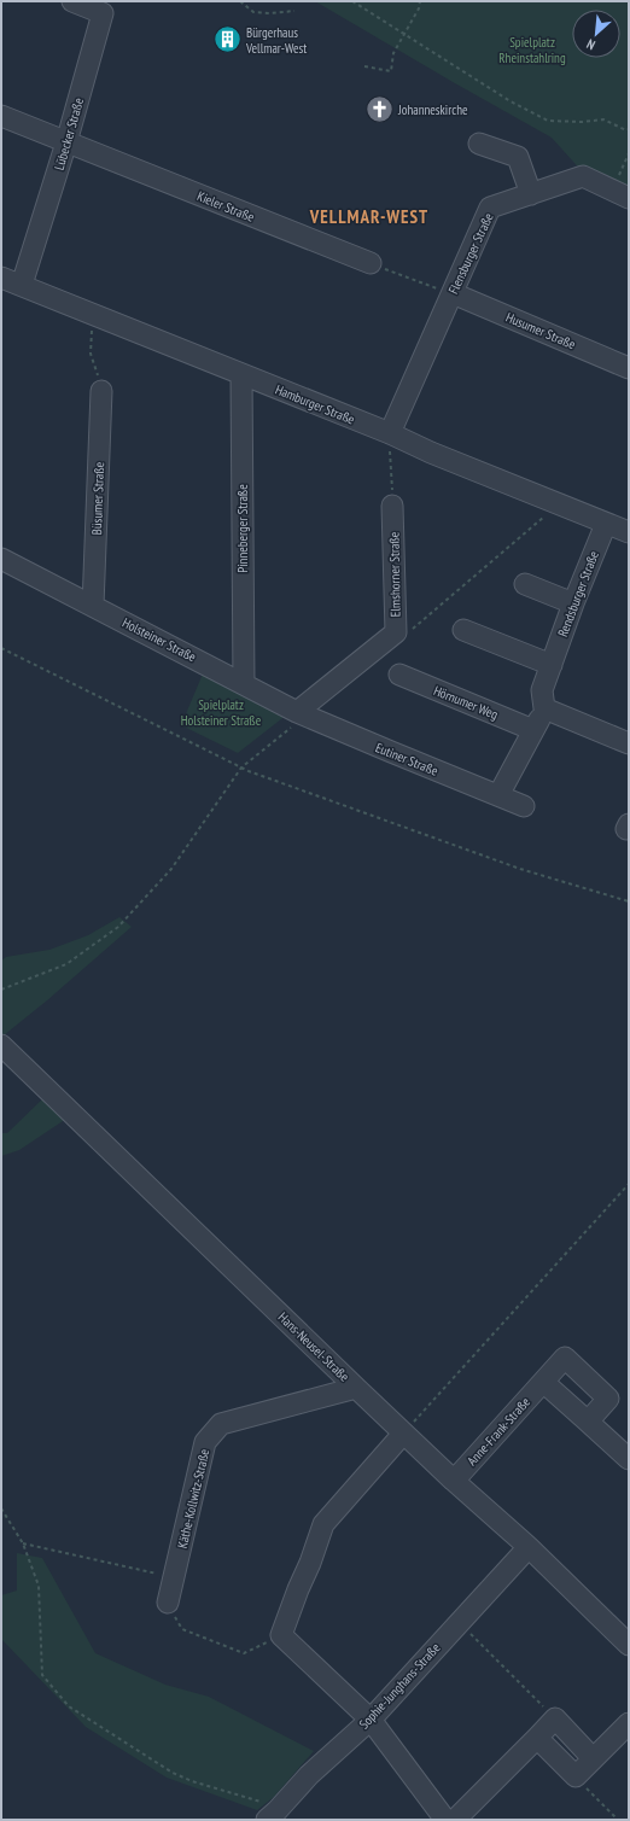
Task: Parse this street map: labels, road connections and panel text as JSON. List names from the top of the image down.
{
  "streets": {
    "street": [
      "Lübecker Straße",
      "Kieler Straße",
      "Flensburger Straße",
      "Husumer Straße",
      "Hamburger Straße",
      "Büsumer Straße",
      "Pinneberger Straße",
      "Elmshorner Straße",
      "Rendsburger Straße",
      "Holsteiner Straße",
      "Hörnumer Weg",
      "Eutiner Straße",
      "Hans-Neusel-Straße",
      "Anne-Frank-Straße",
      "Käthe-Kollwitz-Straße",
      "Sophie-Junghans-Straße"
    ]
  },
  "crossings": [
    ["Lübecker Straße", "Kieler Straße"],
    ["Lübecker Straße", "Hamburger Straße"],
    ["Flensburger Straße", "Husumer Straße"],
    ["Flensburger Straße", "Hamburger Straße"],
    ["Hamburger Straße", "Pinneberger Straße"],
    ["Hamburger Straße", "Rendsburger Straße"],
    ["Büsumer Straße", "Holsteiner Straße"],
    ["Pinneberger Straße", "Holsteiner Straße"],
    ["Elmshorner Straße", "Holsteiner Straße"],
    ["Elmshorner Straße", "Eutiner Straße"],
    ["Holsteiner Straße", "Eutiner Straße"],
    ["Hans-Neusel-Straße", "Anne-Frank-Straße"],
    ["Hans-Neusel-Straße", "Käthe-Kollwitz-Straße"],
    ["Hans-Neusel-Straße", "Sophie-Junghans-Straße"]
  ],
  "districts": ["VELLMAR-WEST"],
  "parks": ["Spielplatz Rheinstahlring", "Spielplatz Holsteiner Straße"],
  "places": {
    "building": ["Bürgerhaus Vellmar-West"],
    "church": ["Johanneskirche"]
  },
  "north": "bottom left"
}
